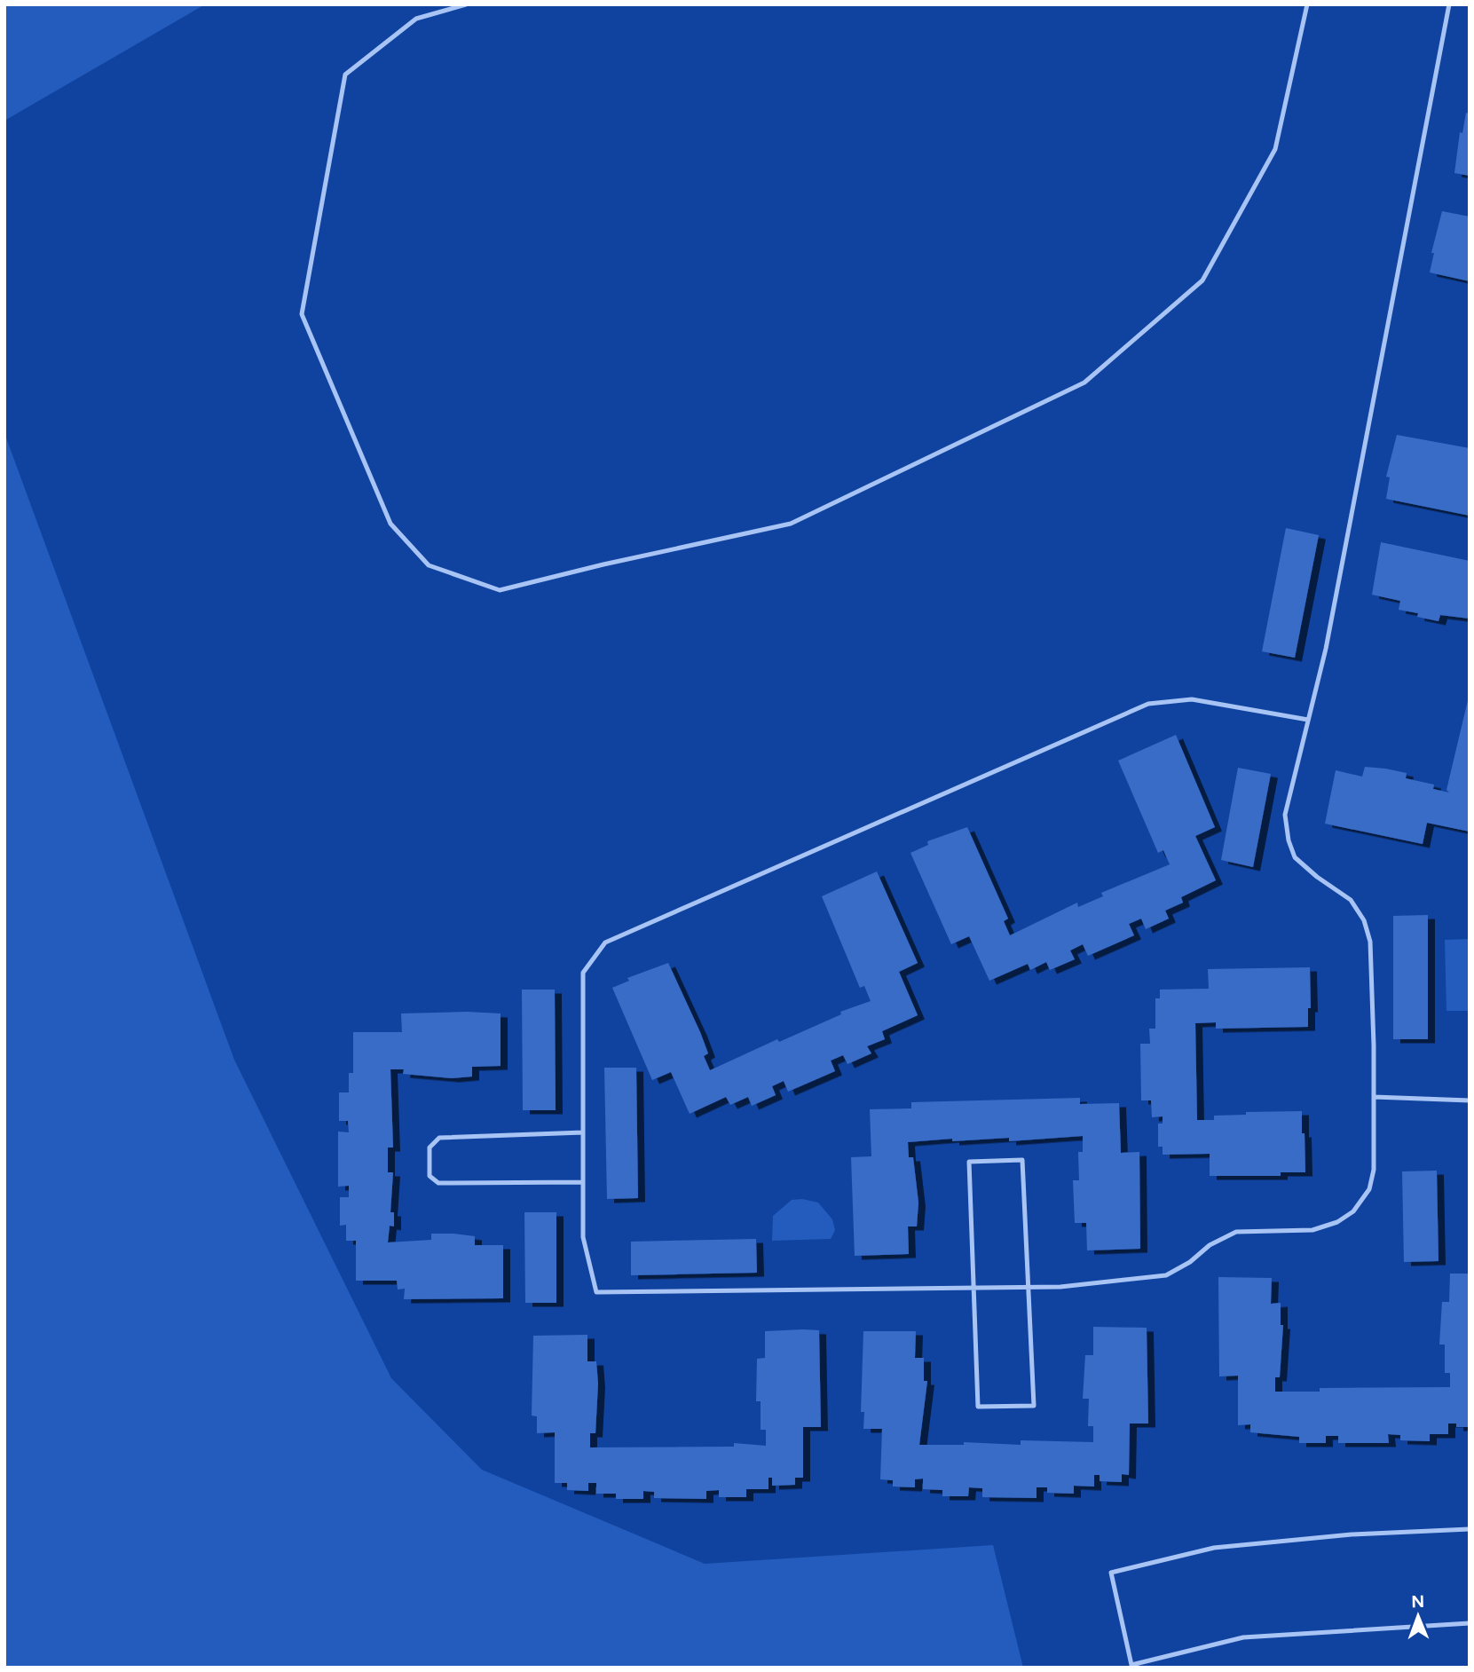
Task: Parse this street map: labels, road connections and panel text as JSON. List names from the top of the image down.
{
  "north": "top"
}
